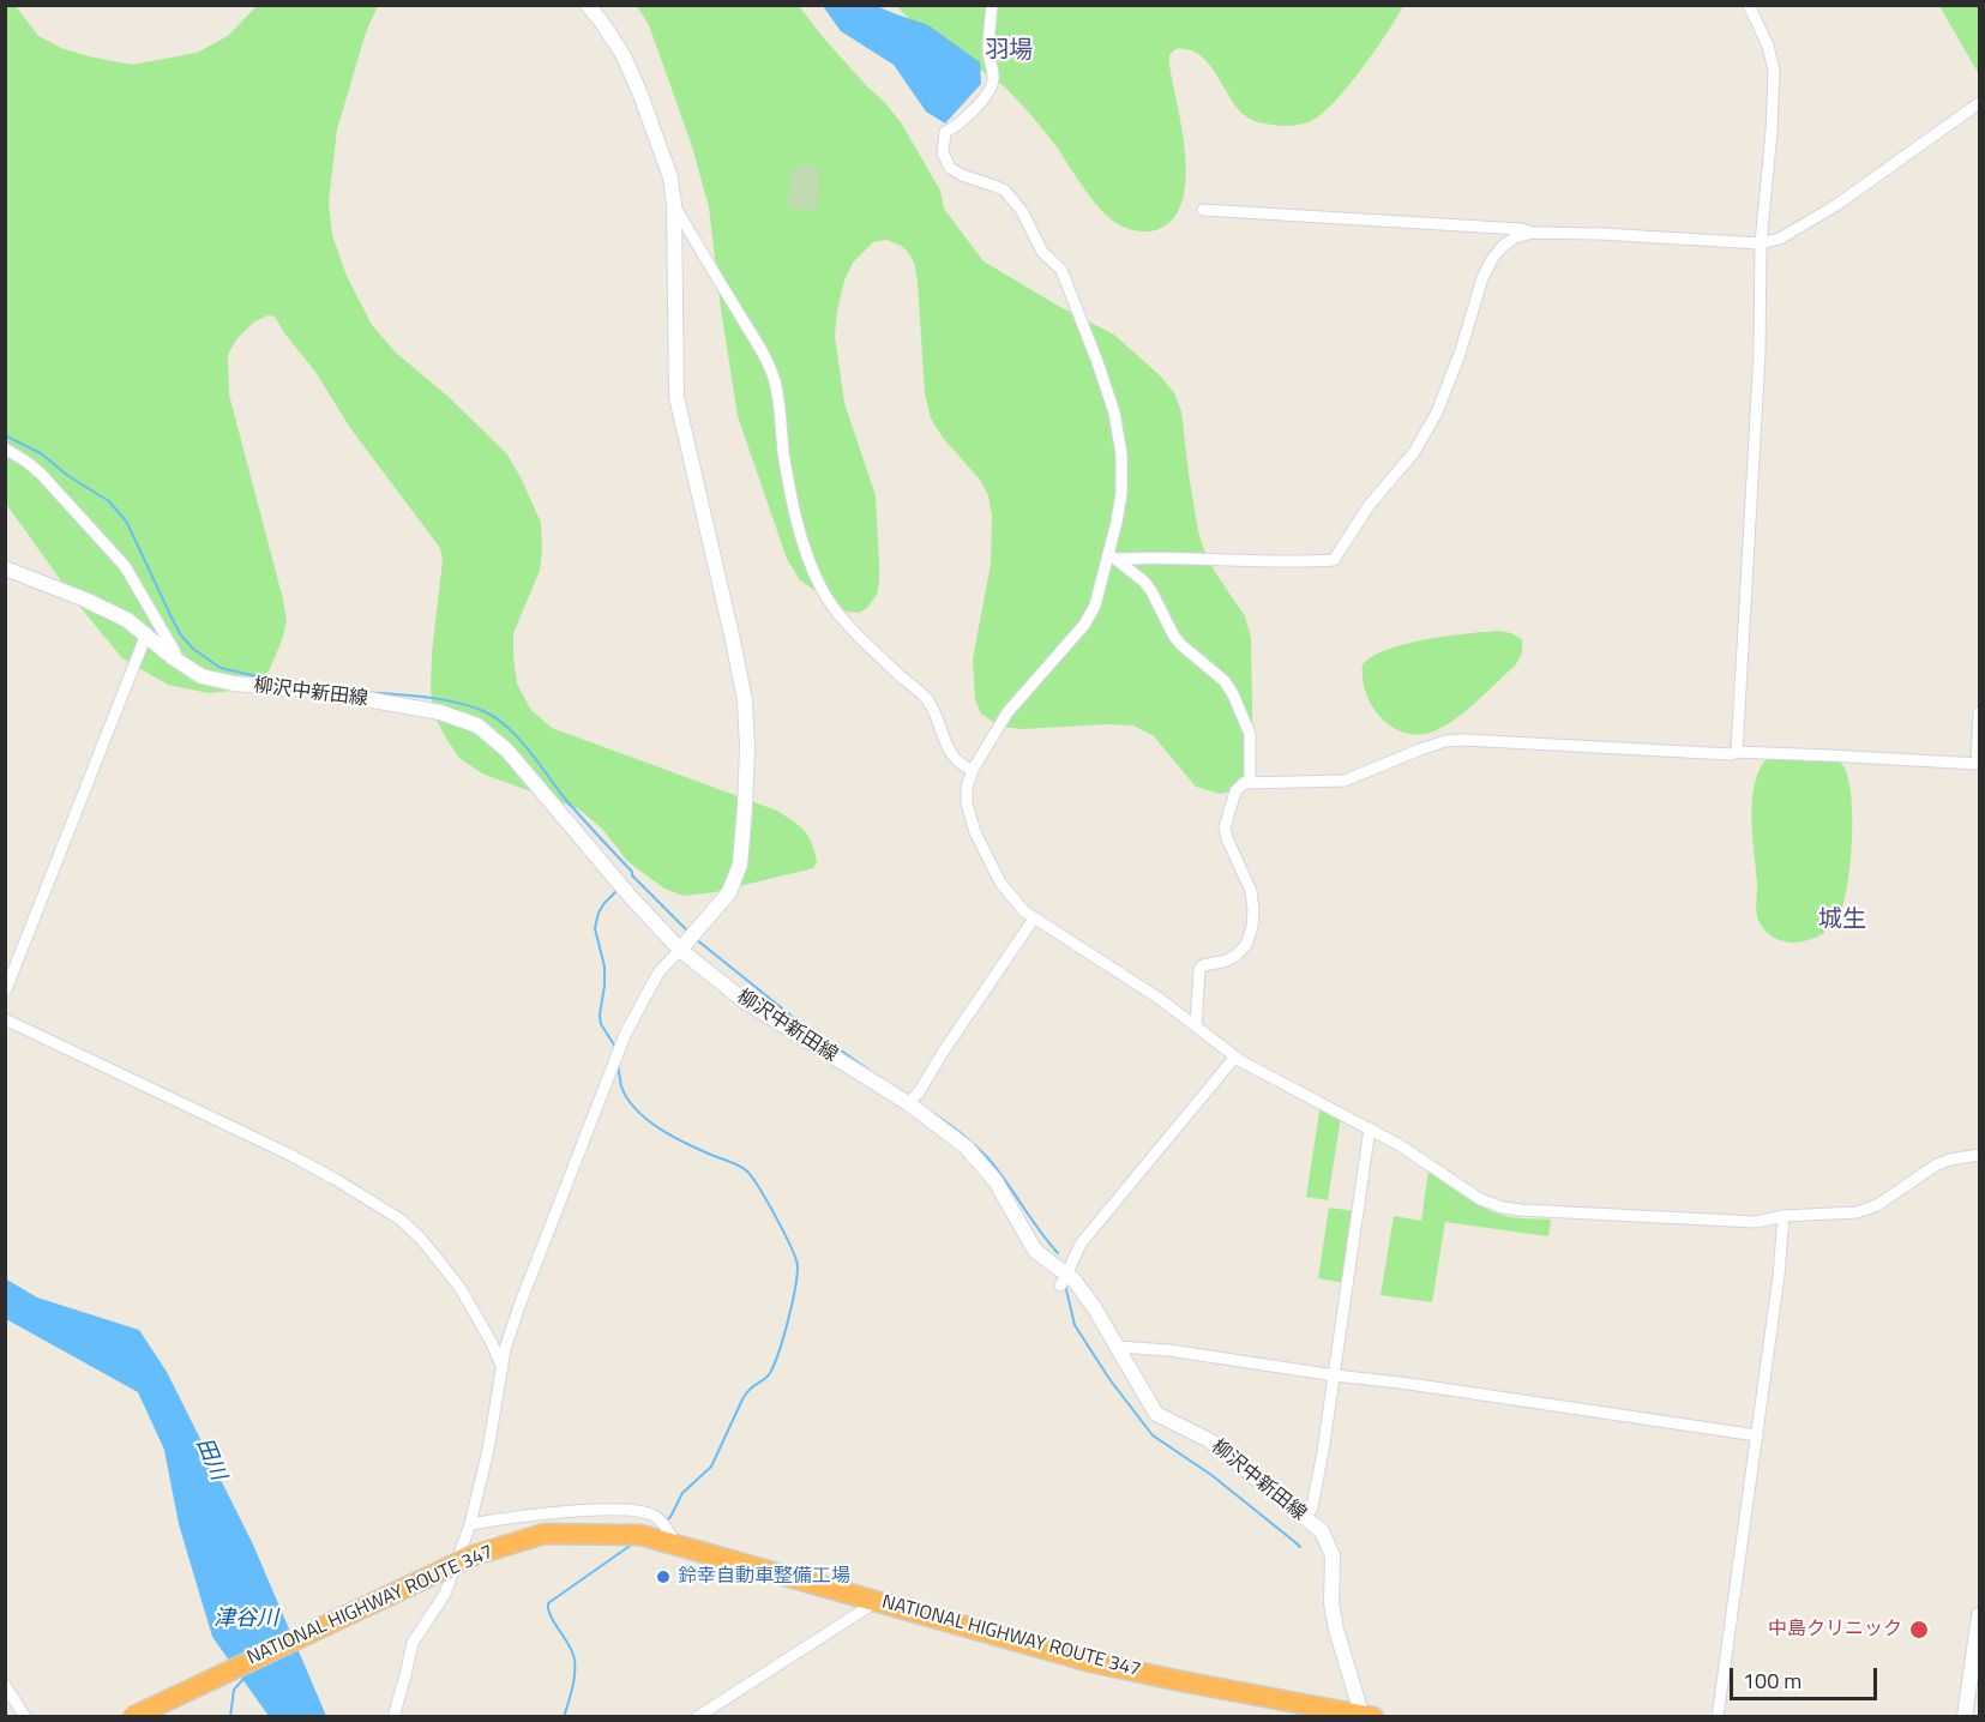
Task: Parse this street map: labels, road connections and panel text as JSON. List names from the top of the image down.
{
  "streets": {
    "highway": ["NATIONAL HIGHWAY ROUTE 347"],
    "main road": ["柳沢中新田線"]
  },
  "crossings": [
    ["柳沢中新田線", "NATIONAL HIGHWAY ROUTE 347"]
  ],
  "districts": ["羽場", "城生"],
  "water": ["田川", "津谷川"],
  "places": ["鈴幸自動車整備工場", "中島クリニック"],
  "scale_bar": "100 m"
}
